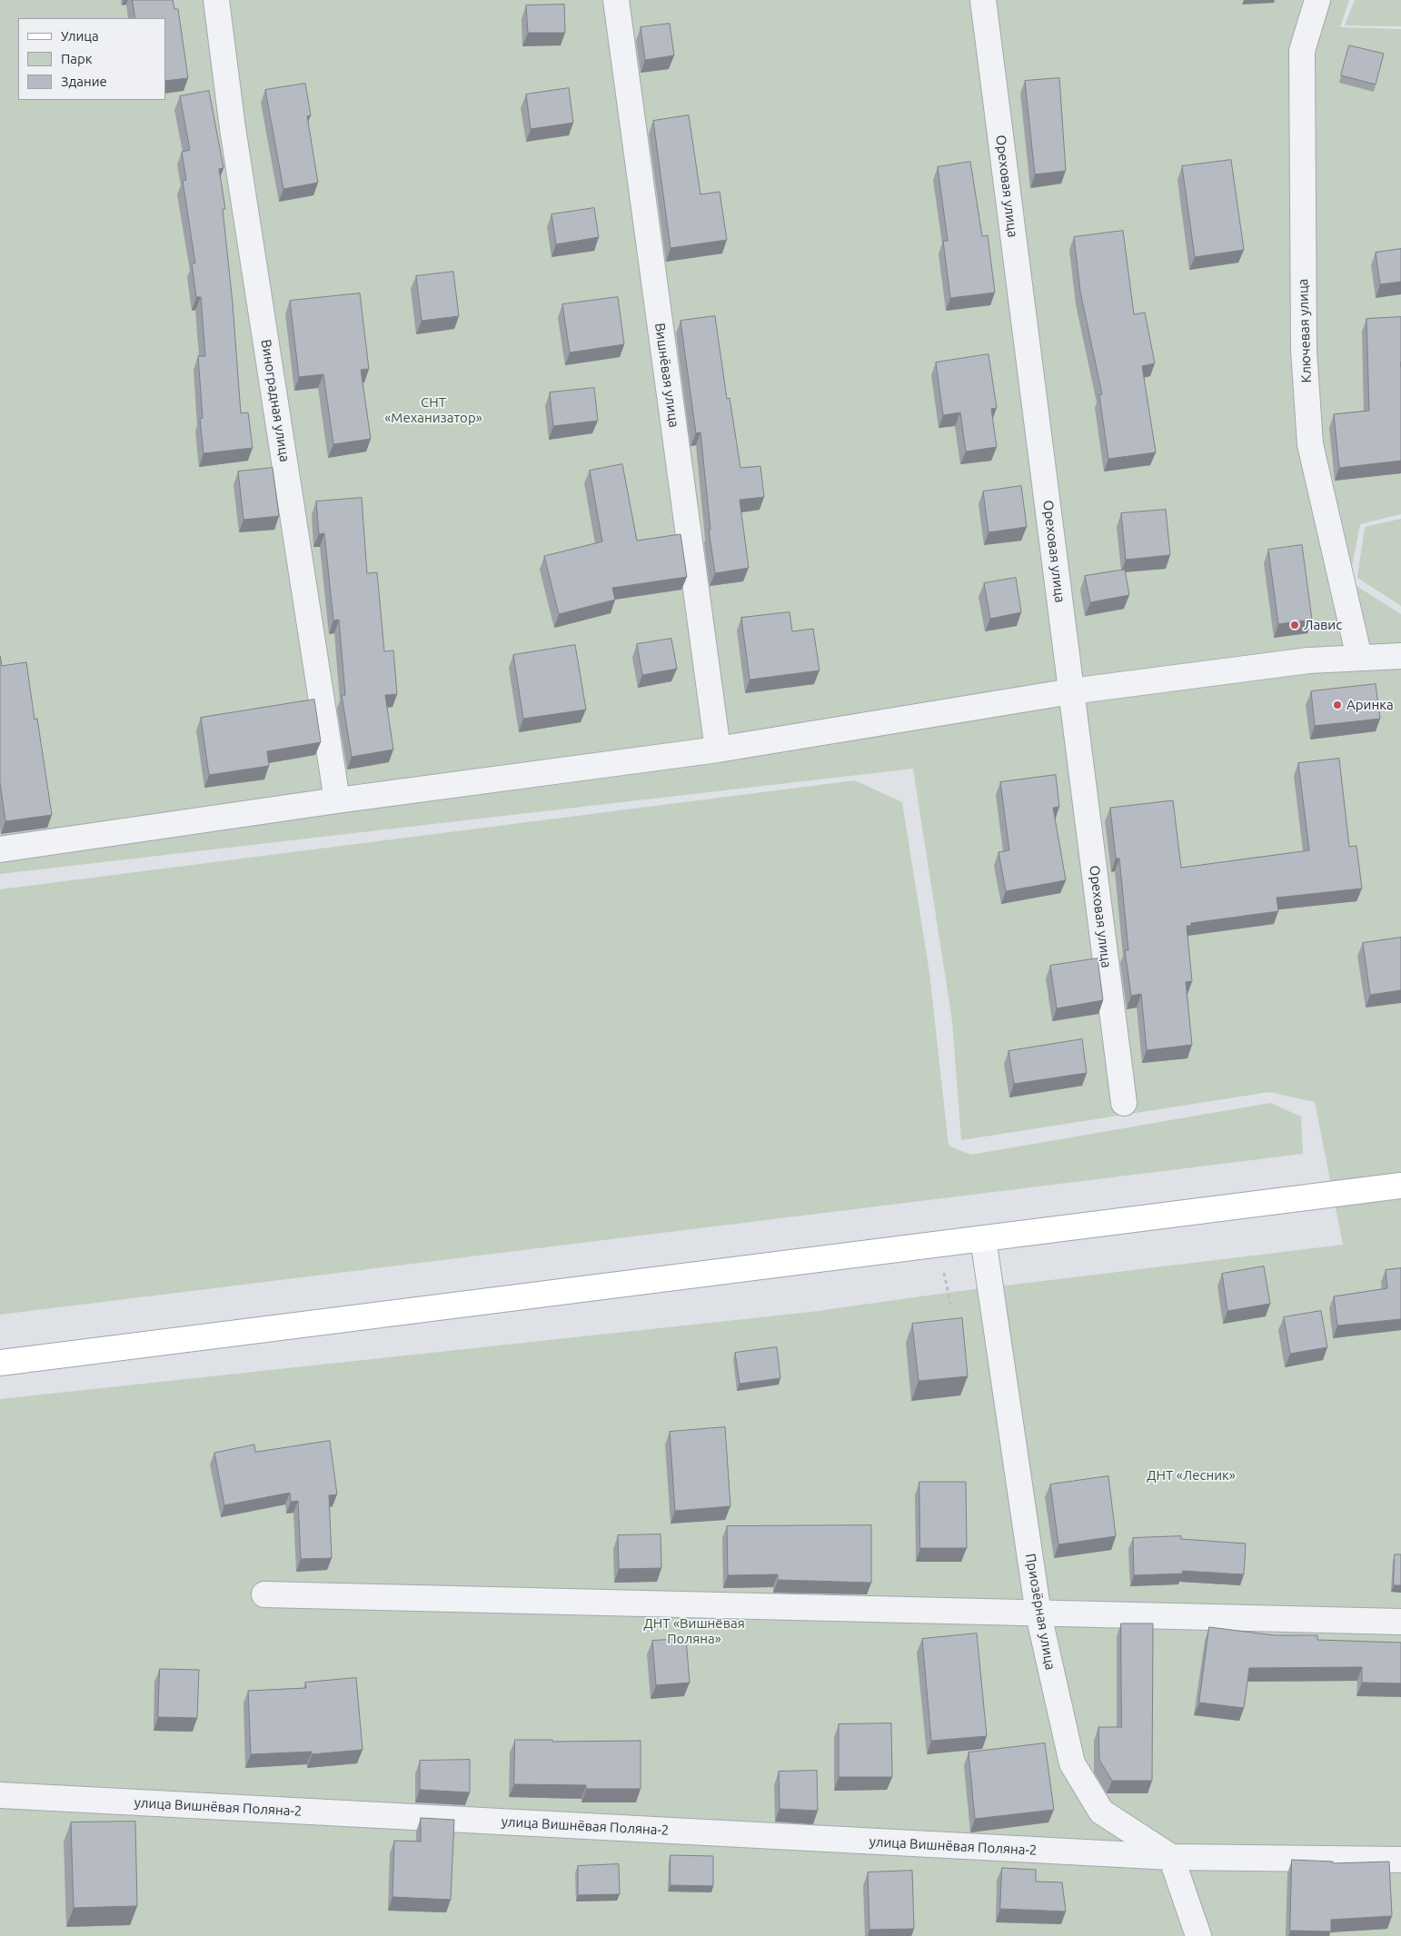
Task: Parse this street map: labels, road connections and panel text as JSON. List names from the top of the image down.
{
  "streets": {
    "street": [
      "Ореховая улица",
      "Ключевая улица",
      "Вишнёвая улица",
      "Виноградная улица",
      "Приозёрная улица",
      "улица Вишнёвая Поляна-2"
    ]
  },
  "crossings": [
    ["Приозёрная улица", "улица Вишнёвая Поляна-2"]
  ],
  "parks": ["СНТ «Механизатор»", "ДНТ «Лесник»", "ДНТ «Вишнёвая Поляна»"],
  "places": ["Лавис", "Аринка"],
  "legend": ["Улица", "Парк", "Здание"]
}
